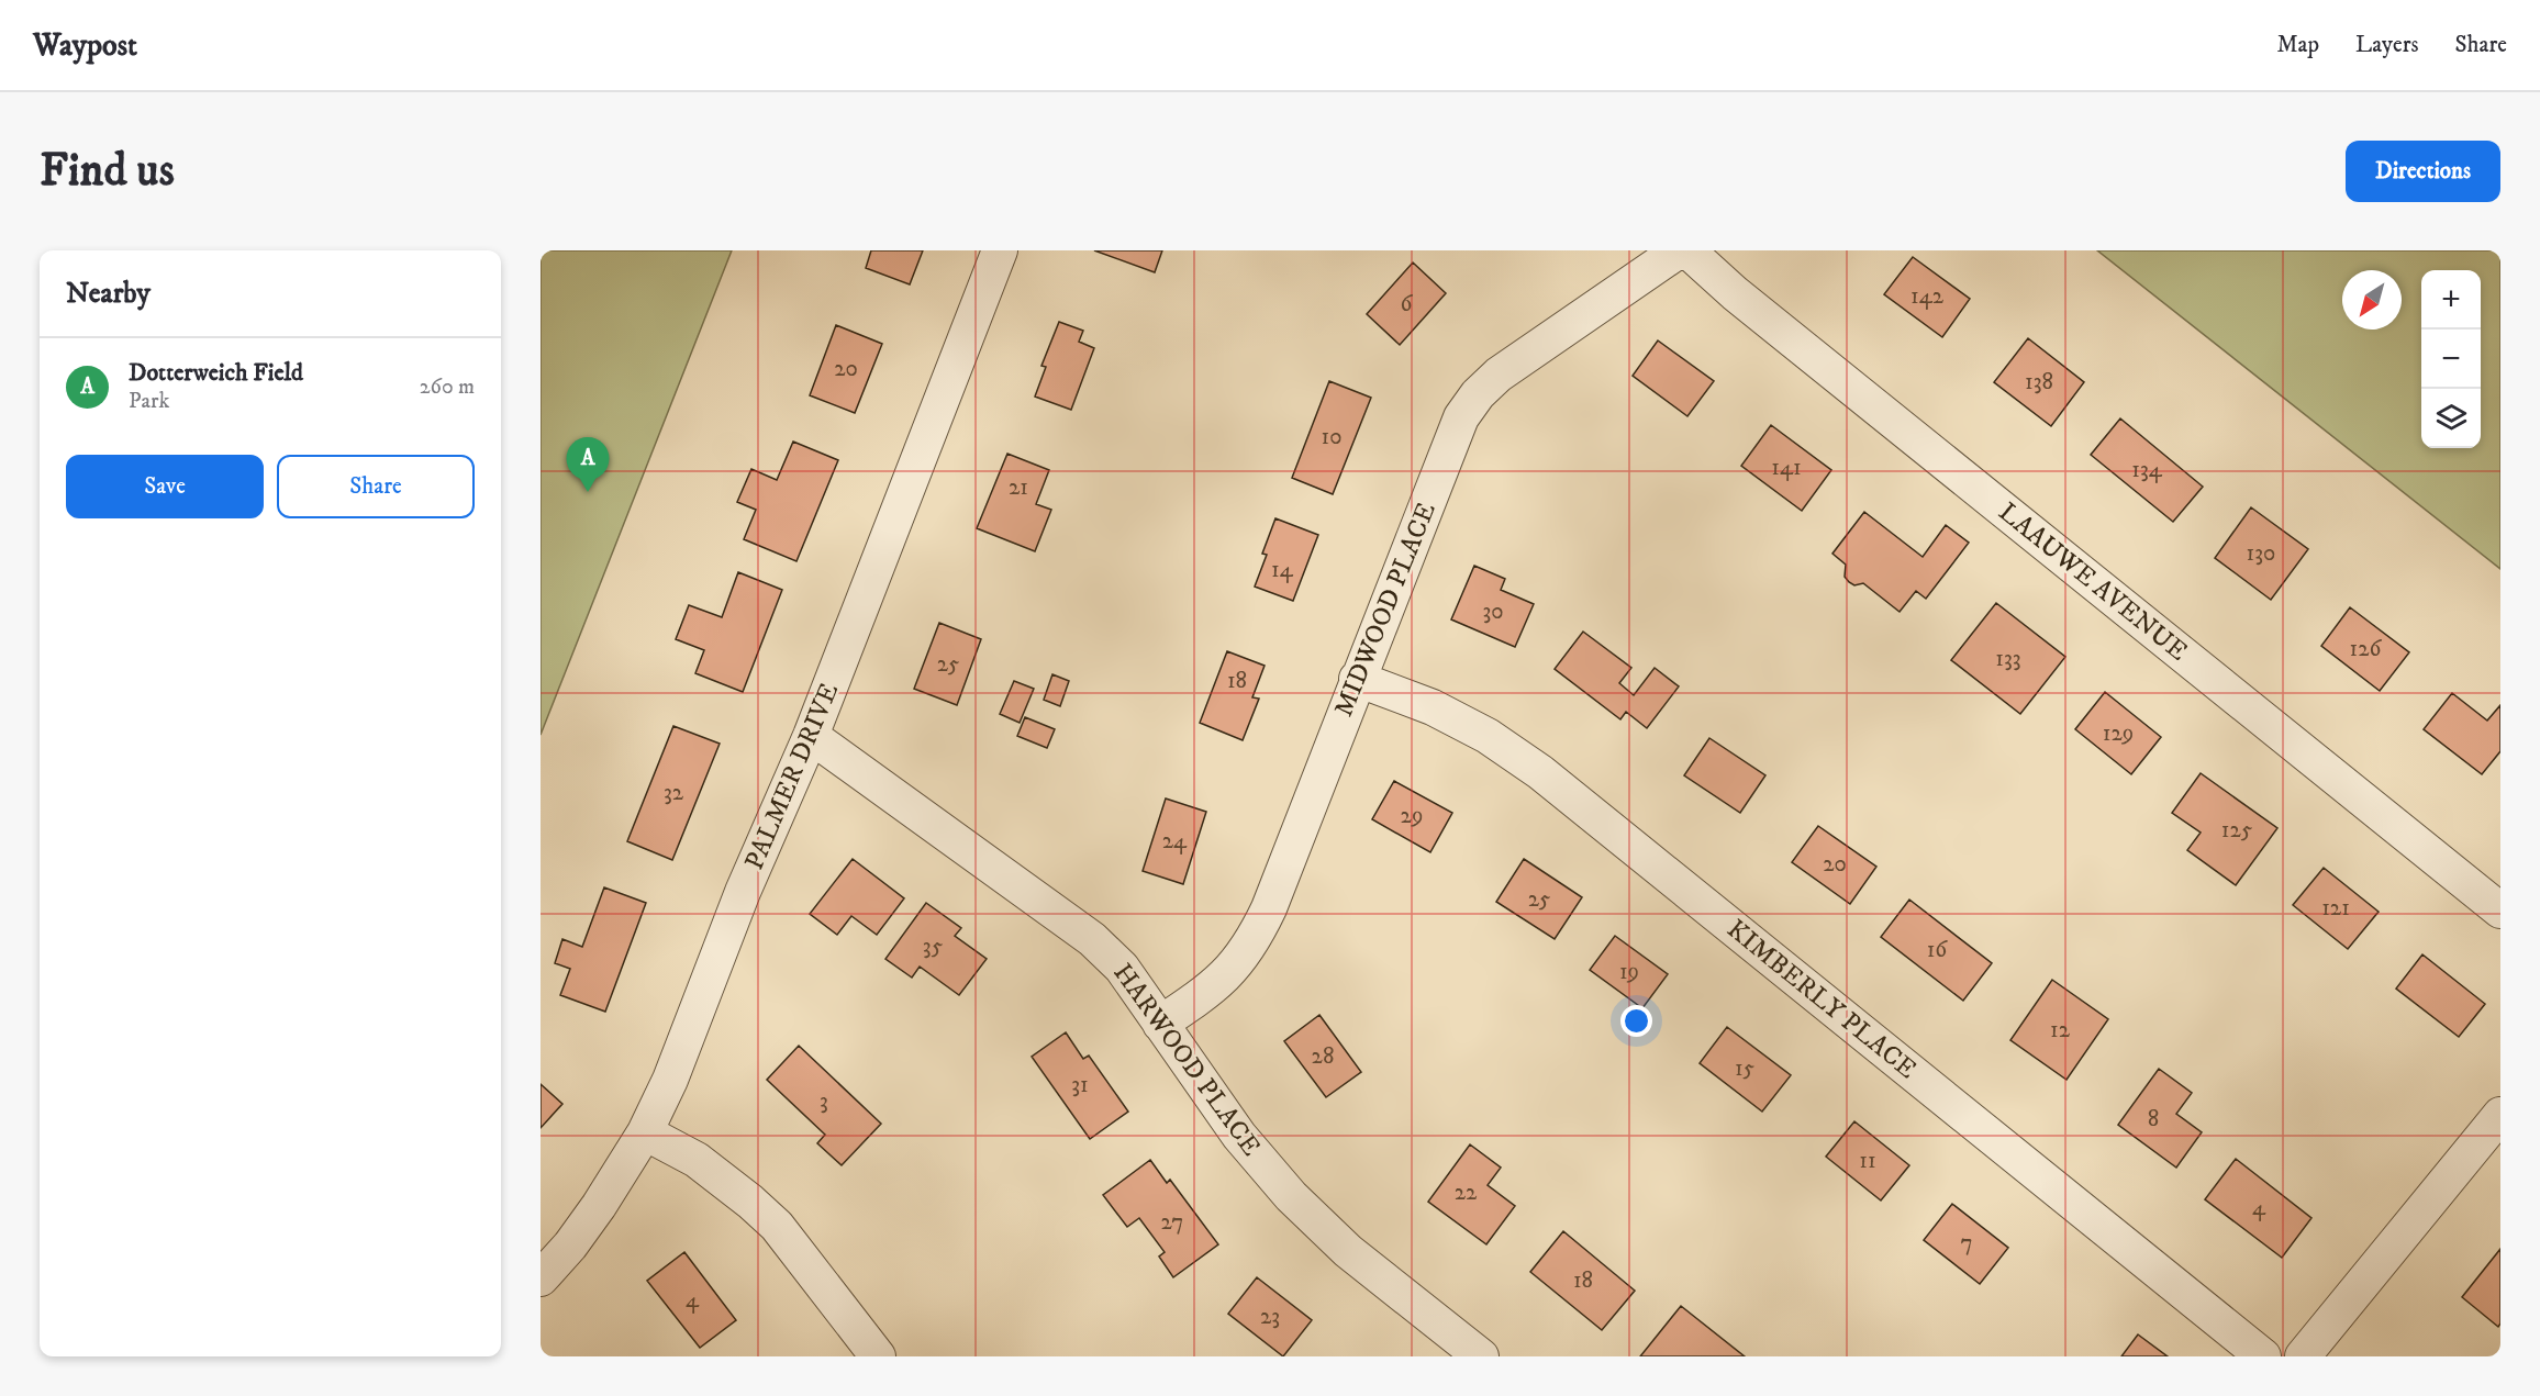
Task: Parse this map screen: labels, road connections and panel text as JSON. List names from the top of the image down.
{
  "streets": {
    "street": [
      "LAAUWE AVENUE",
      "MIDWOOD PLACE",
      "PALMER DRIVE",
      "KIMBERLY PLACE",
      "HARWOOD PLACE"
    ]
  },
  "crossings": [
    ["MIDWOOD PLACE", "KIMBERLY PLACE"],
    ["MIDWOOD PLACE", "HARWOOD PLACE"],
    ["PALMER DRIVE", "HARWOOD PLACE"]
  ],
  "house_numbers": [
    "142",
    "6",
    "20",
    "138",
    "10",
    "141",
    "134",
    "21",
    "130",
    "14",
    "30",
    "126",
    "133",
    "25",
    "18",
    "129",
    "32",
    "29",
    "125",
    "24",
    "20",
    "25",
    "121",
    "35",
    "16",
    "19",
    "12",
    "28",
    "15",
    "31",
    "3",
    "8",
    "11",
    "22",
    "4",
    "27",
    "7",
    "18",
    "4",
    "23"
  ],
  "north": "bottom left",
  "page": {
    "header": "Waypost",
    "nav": ["Map", "Layers", "Share"],
    "buttons": [
      "Directions",
      ["Save", "Share"]
    ],
    "title": "Find us",
    "heading": "Nearby",
    "map_buttons": ["+", "−"],
    "list": [
      {
        "mark": "A",
        "name": "Dotterweich Field",
        "note": "Park",
        "value": "260 m"
      }
    ],
    "pins": "A"
  }
}
